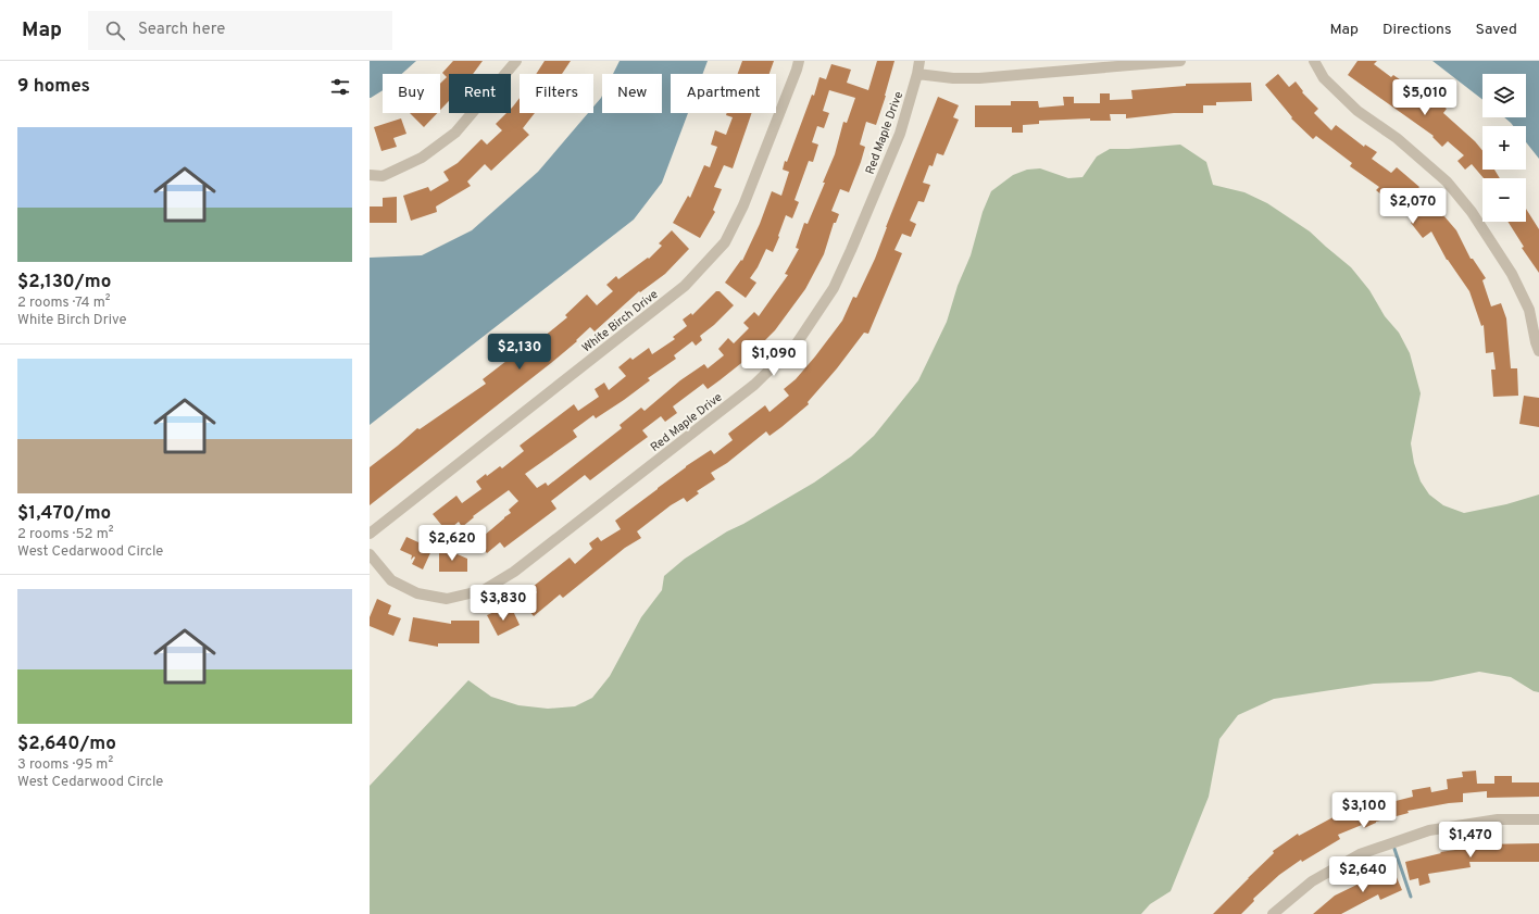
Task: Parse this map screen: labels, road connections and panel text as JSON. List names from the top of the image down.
{
  "streets": {
    "street": ["Red Maple Drive", "White Birch Drive"]
  },
  "page": {
    "header": "Map",
    "search": "Search here",
    "nav": ["Map", "Directions", "Saved"],
    "heading": "9 homes",
    "map_buttons": ["+", "−"],
    "chip": [
      "Buy",
      "Rent",
      "Filters",
      "New",
      "Apartment"
    ],
    "price": [
      "$5,010",
      "$2,070",
      "$2,130",
      "$1,090",
      "$2,620",
      "$3,830",
      "$3,100",
      "$1,470",
      "$2,640"
    ],
    "list": [
      {
        "name": "$2,130/mo",
        "note": "2 rooms · 74 m² · White Birch Drive"
      },
      {
        "name": "$1,470/mo",
        "note": "2 rooms · 52 m² · West Cedarwood Circle"
      },
      {
        "name": "$2,640/mo",
        "note": "3 rooms · 95 m² · West Cedarwood Circle"
      }
    ]
  }
}
